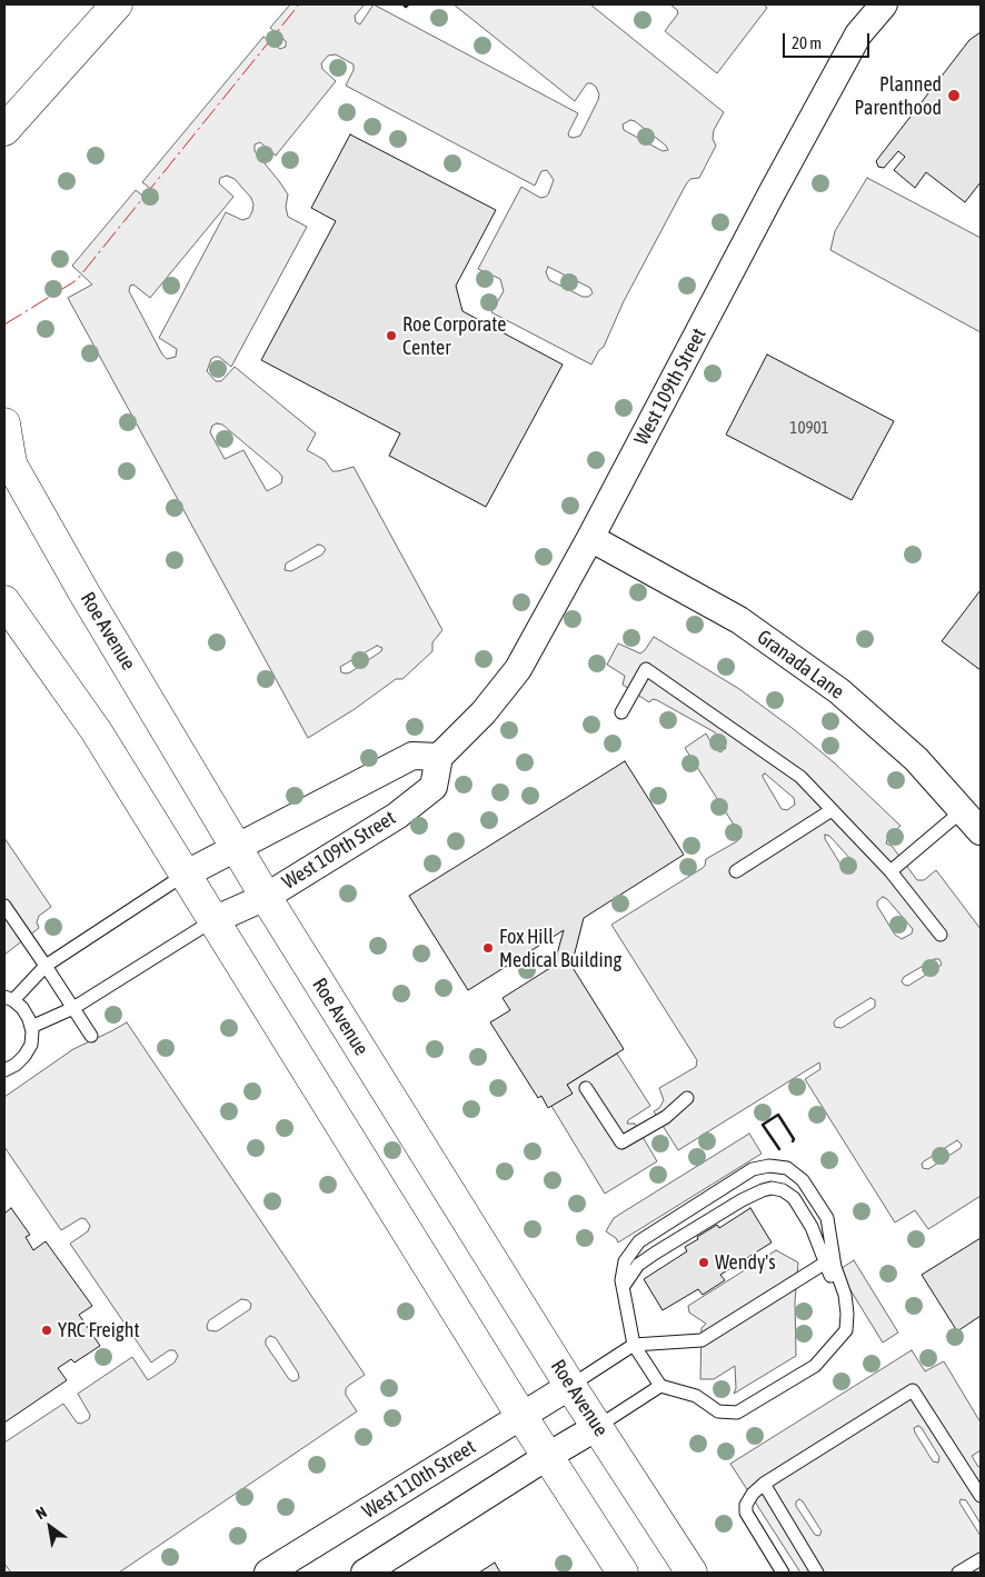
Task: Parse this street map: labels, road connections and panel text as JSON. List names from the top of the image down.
{
  "streets": {
    "main road": ["Roe Avenue"],
    "street": ["West 109th Street", "Granada Lane", "West 110th Street"]
  },
  "crossings": [
    ["West 109th Street", "Roe Avenue"],
    ["West 109th Street", "Granada Lane"],
    ["Roe Avenue", "West 110th Street"]
  ],
  "places": [
    "Planned Parenthood",
    "Roe Corporate Center",
    "Fox Hill Medical Building",
    "Wendy's",
    "YRC Freight"
  ],
  "house_numbers": ["10901"],
  "scale_bar": "20 m",
  "north": "top left"
}
